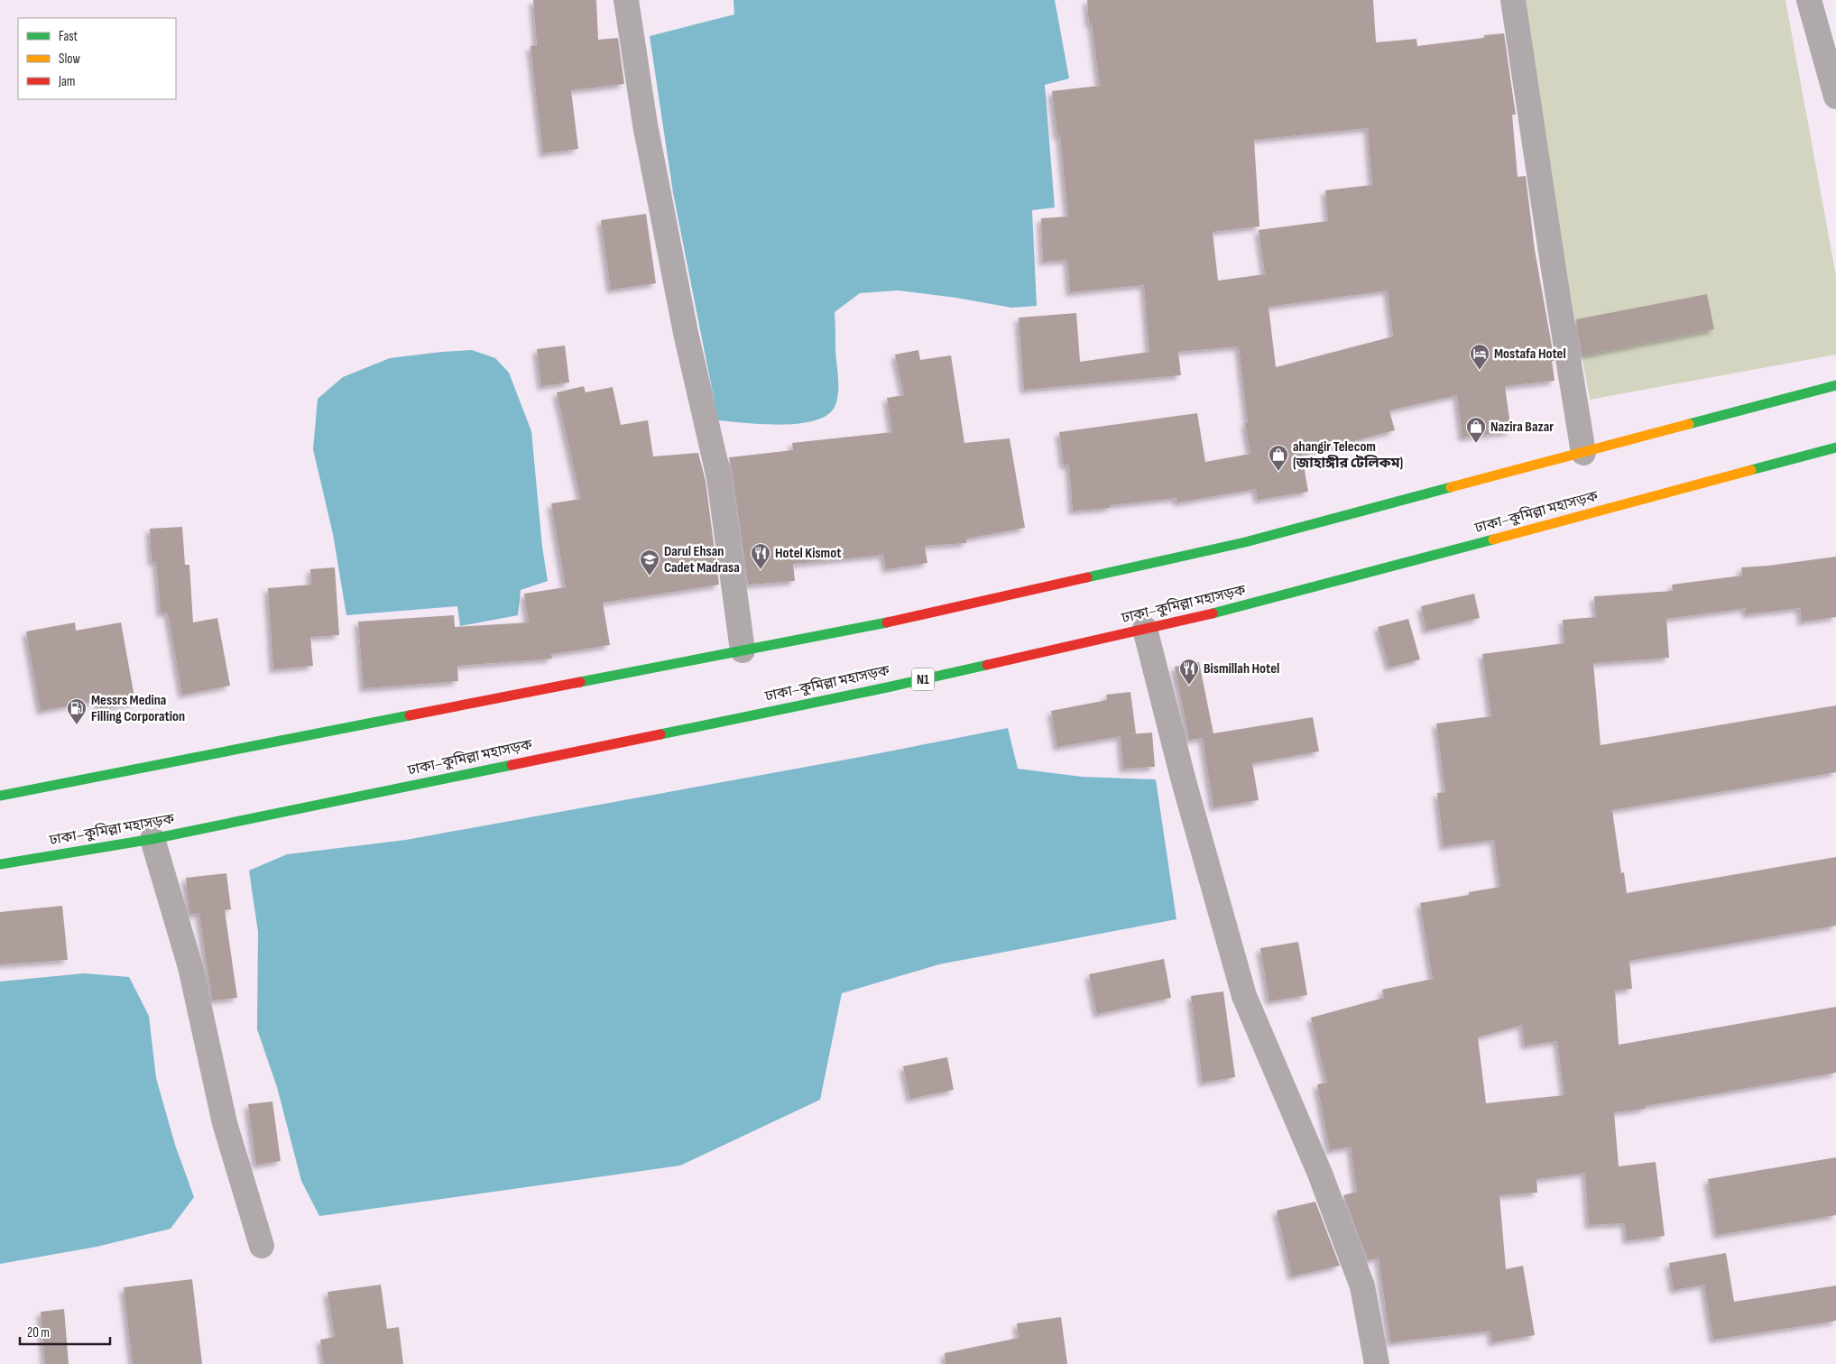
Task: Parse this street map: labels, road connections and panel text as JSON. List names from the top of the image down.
{
  "streets": {
    "highway": ["ঢাকা–কুমিল্লা মহাসড়ক", "N1"]
  },
  "places": {
    "hotel": ["Mostafa Hotel"],
    "shop": ["Nazira Bazar", "ahangir Telecom (জাহাঙ্গীর টেলিকম)"],
    "restaurant": ["Hotel Kismot", "Bismillah Hotel"],
    "school or university": ["Darul Ehsan Cadet Madrasa"],
    "fuel station": ["Messrs Medina Filling Corporation"]
  },
  "legend": ["Fast", "Slow", "Jam"],
  "scale_bar": "20 m"
}
